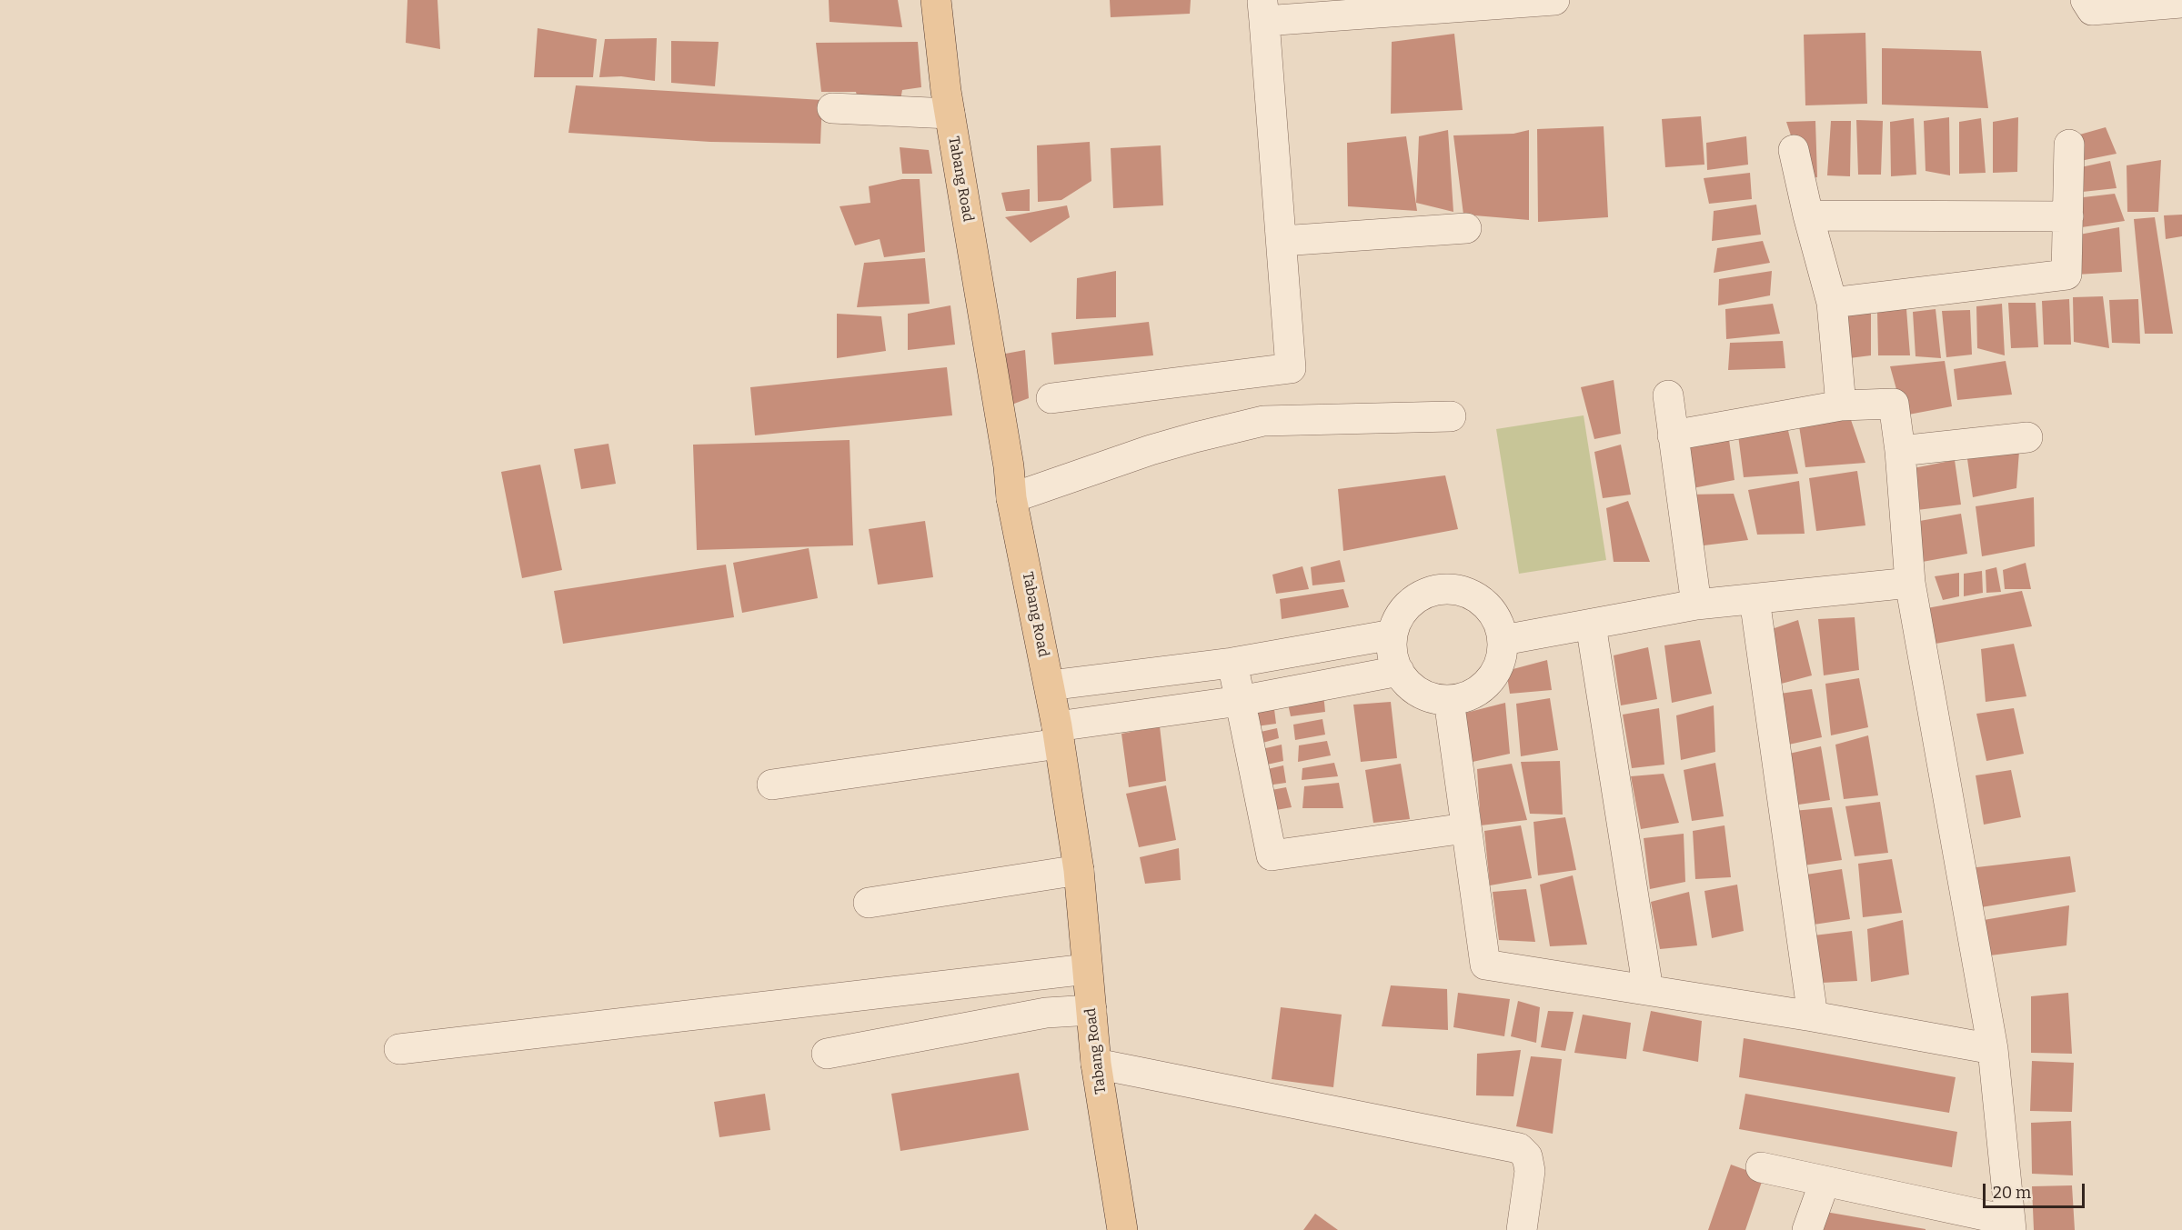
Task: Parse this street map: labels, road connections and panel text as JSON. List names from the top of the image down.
{
  "streets": {
    "main road": ["Tabang Road"]
  },
  "scale_bar": "20 m"
}
